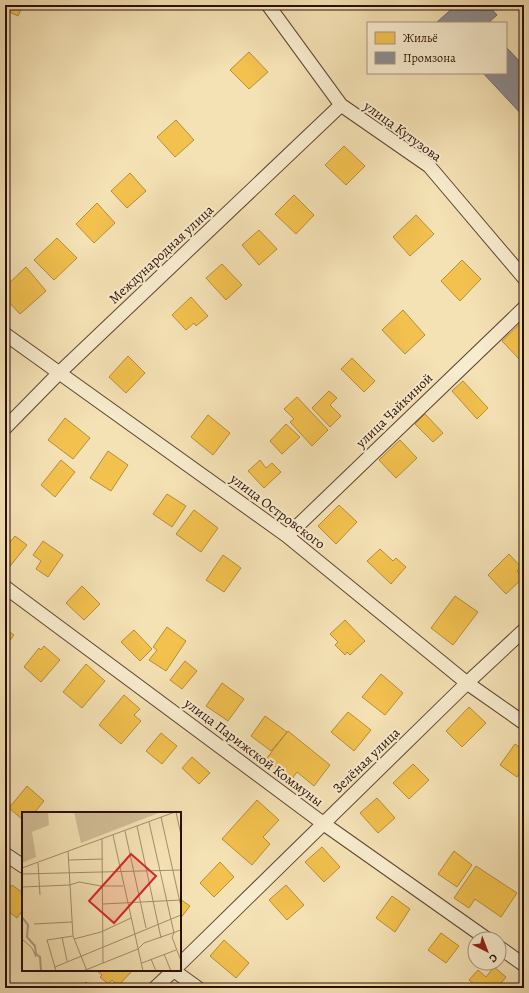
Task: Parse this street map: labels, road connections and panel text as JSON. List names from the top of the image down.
{
  "streets": {
    "street": [
      "улица Кутузова",
      "Международная улица",
      "улица Чайкиной",
      "улица Островского",
      "улица Парижской Коммуны",
      "Зелёная улица"
    ]
  },
  "crossings": [
    ["улица Кутузова", "Международная улица"],
    ["Международная улица", "улица Островского"],
    ["улица Чайкиной", "улица Островского"],
    ["улица Островского", "Зелёная улица"],
    ["улица Парижской Коммуны", "Зелёная улица"]
  ],
  "legend": ["Жильё", "Промзона"],
  "north": "bottom right"
}
